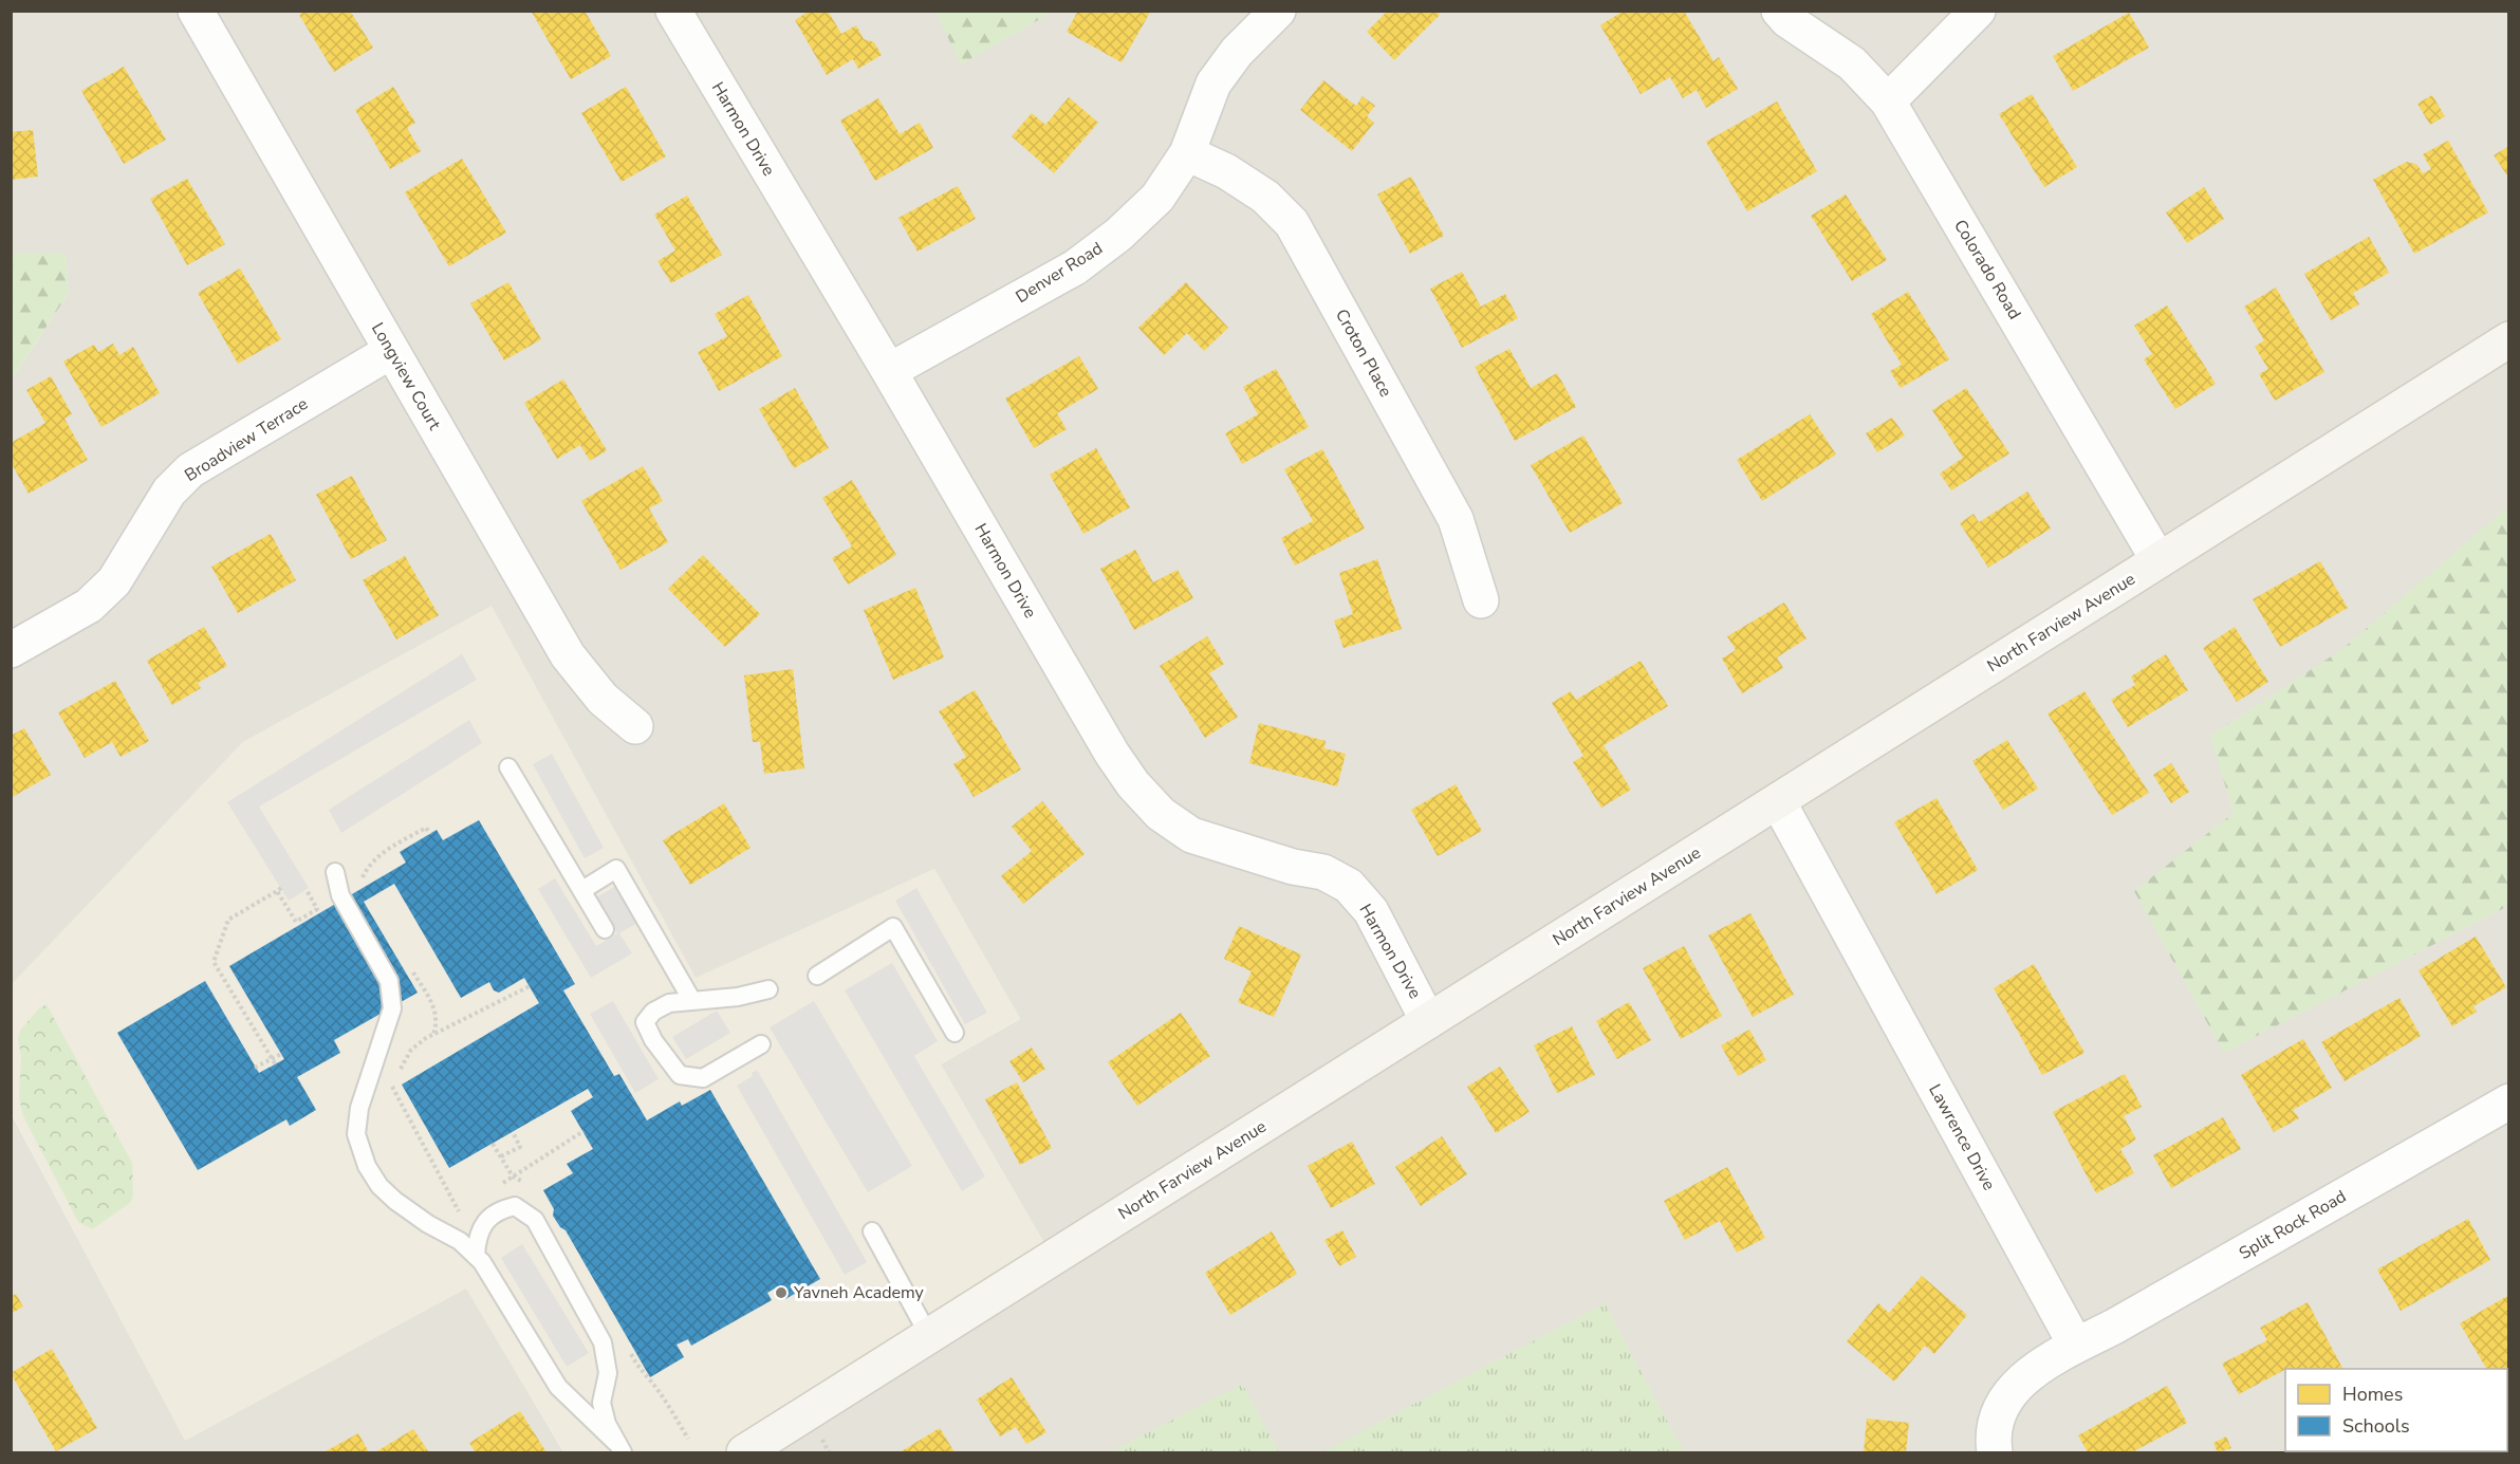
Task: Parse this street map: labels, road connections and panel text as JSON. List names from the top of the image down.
{
  "streets": {
    "street": [
      "Harmon Drive",
      "Colorado Road",
      "Denver Road",
      "Croton Place",
      "Longview Court",
      "Broadview Terrace",
      "North Farview Avenue",
      "Lawrence Drive",
      "Split Rock Road"
    ]
  },
  "crossings": [
    ["Harmon Drive", "Denver Road"],
    ["Harmon Drive", "North Farview Avenue"],
    ["Colorado Road", "North Farview Avenue"],
    ["Denver Road", "Croton Place"],
    ["Longview Court", "Broadview Terrace"],
    ["North Farview Avenue", "Lawrence Drive"],
    ["Lawrence Drive", "Split Rock Road"]
  ],
  "places": ["Yavneh Academy"],
  "legend": ["Homes", "Schools"]
}
